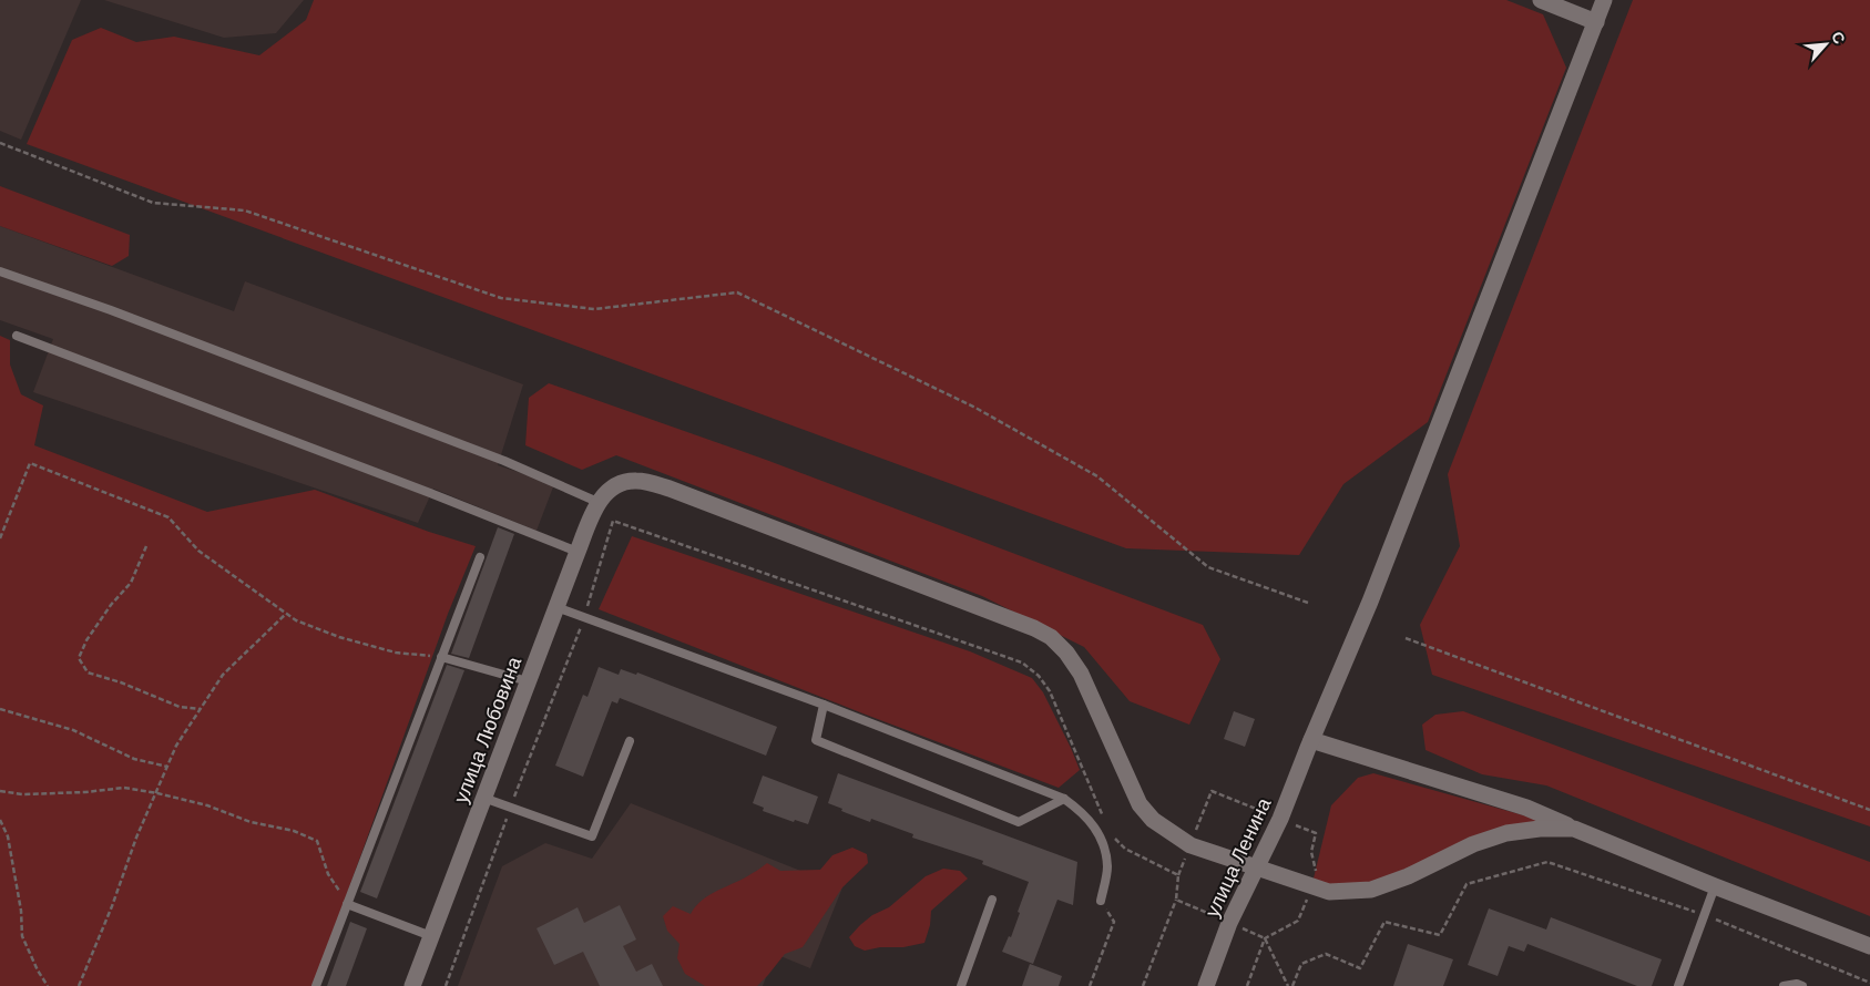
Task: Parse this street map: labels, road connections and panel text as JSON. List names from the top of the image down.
{
  "streets": {
    "street": ["улица Любовина", "улица Ленина"]
  },
  "north": "top right"
}
